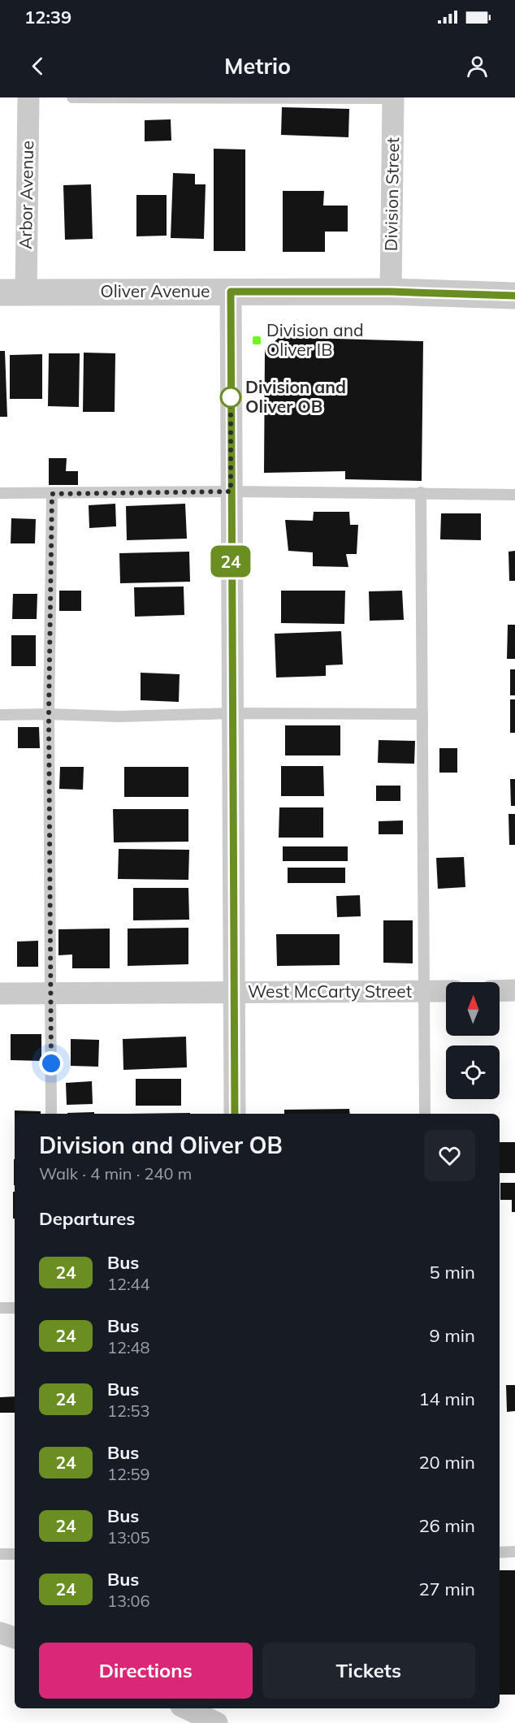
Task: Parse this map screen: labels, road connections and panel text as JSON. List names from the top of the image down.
{
  "streets": {
    "street": [
      "Division Street",
      "Arbor Avenue",
      "Oliver Avenue",
      "West McCarty Street"
    ]
  },
  "crossings": [
    ["Division Street", "Oliver Avenue"],
    ["Arbor Avenue", "Oliver Avenue"]
  ],
  "places": {
    "transit": ["Division and Oliver IB"],
    "other": ["Division and Oliver OB"]
  },
  "lines": ["bus line 24"],
  "north": "top",
  "page": {
    "status": "12:39",
    "header": "Metrio",
    "on_map": "24",
    "heading": [
      ["Division and Oliver OB", "Walk · 4 min · 240 m"],
      "Departures"
    ],
    "list": [
      {
        "mark": "24",
        "name": "Bus",
        "note": "12:44",
        "value": "5 min"
      },
      {
        "mark": "24",
        "name": "Bus",
        "note": "12:48",
        "value": "9 min"
      },
      {
        "mark": "24",
        "name": "Bus",
        "note": "12:53",
        "value": "14 min"
      },
      {
        "mark": "24",
        "name": "Bus",
        "note": "12:59",
        "value": "20 min"
      },
      {
        "mark": "24",
        "name": "Bus",
        "note": "13:05",
        "value": "26 min"
      },
      {
        "mark": "24",
        "name": "Bus",
        "note": "13:06",
        "value": "27 min"
      }
    ],
    "buttons": ["Directions", "Tickets"]
  }
}
